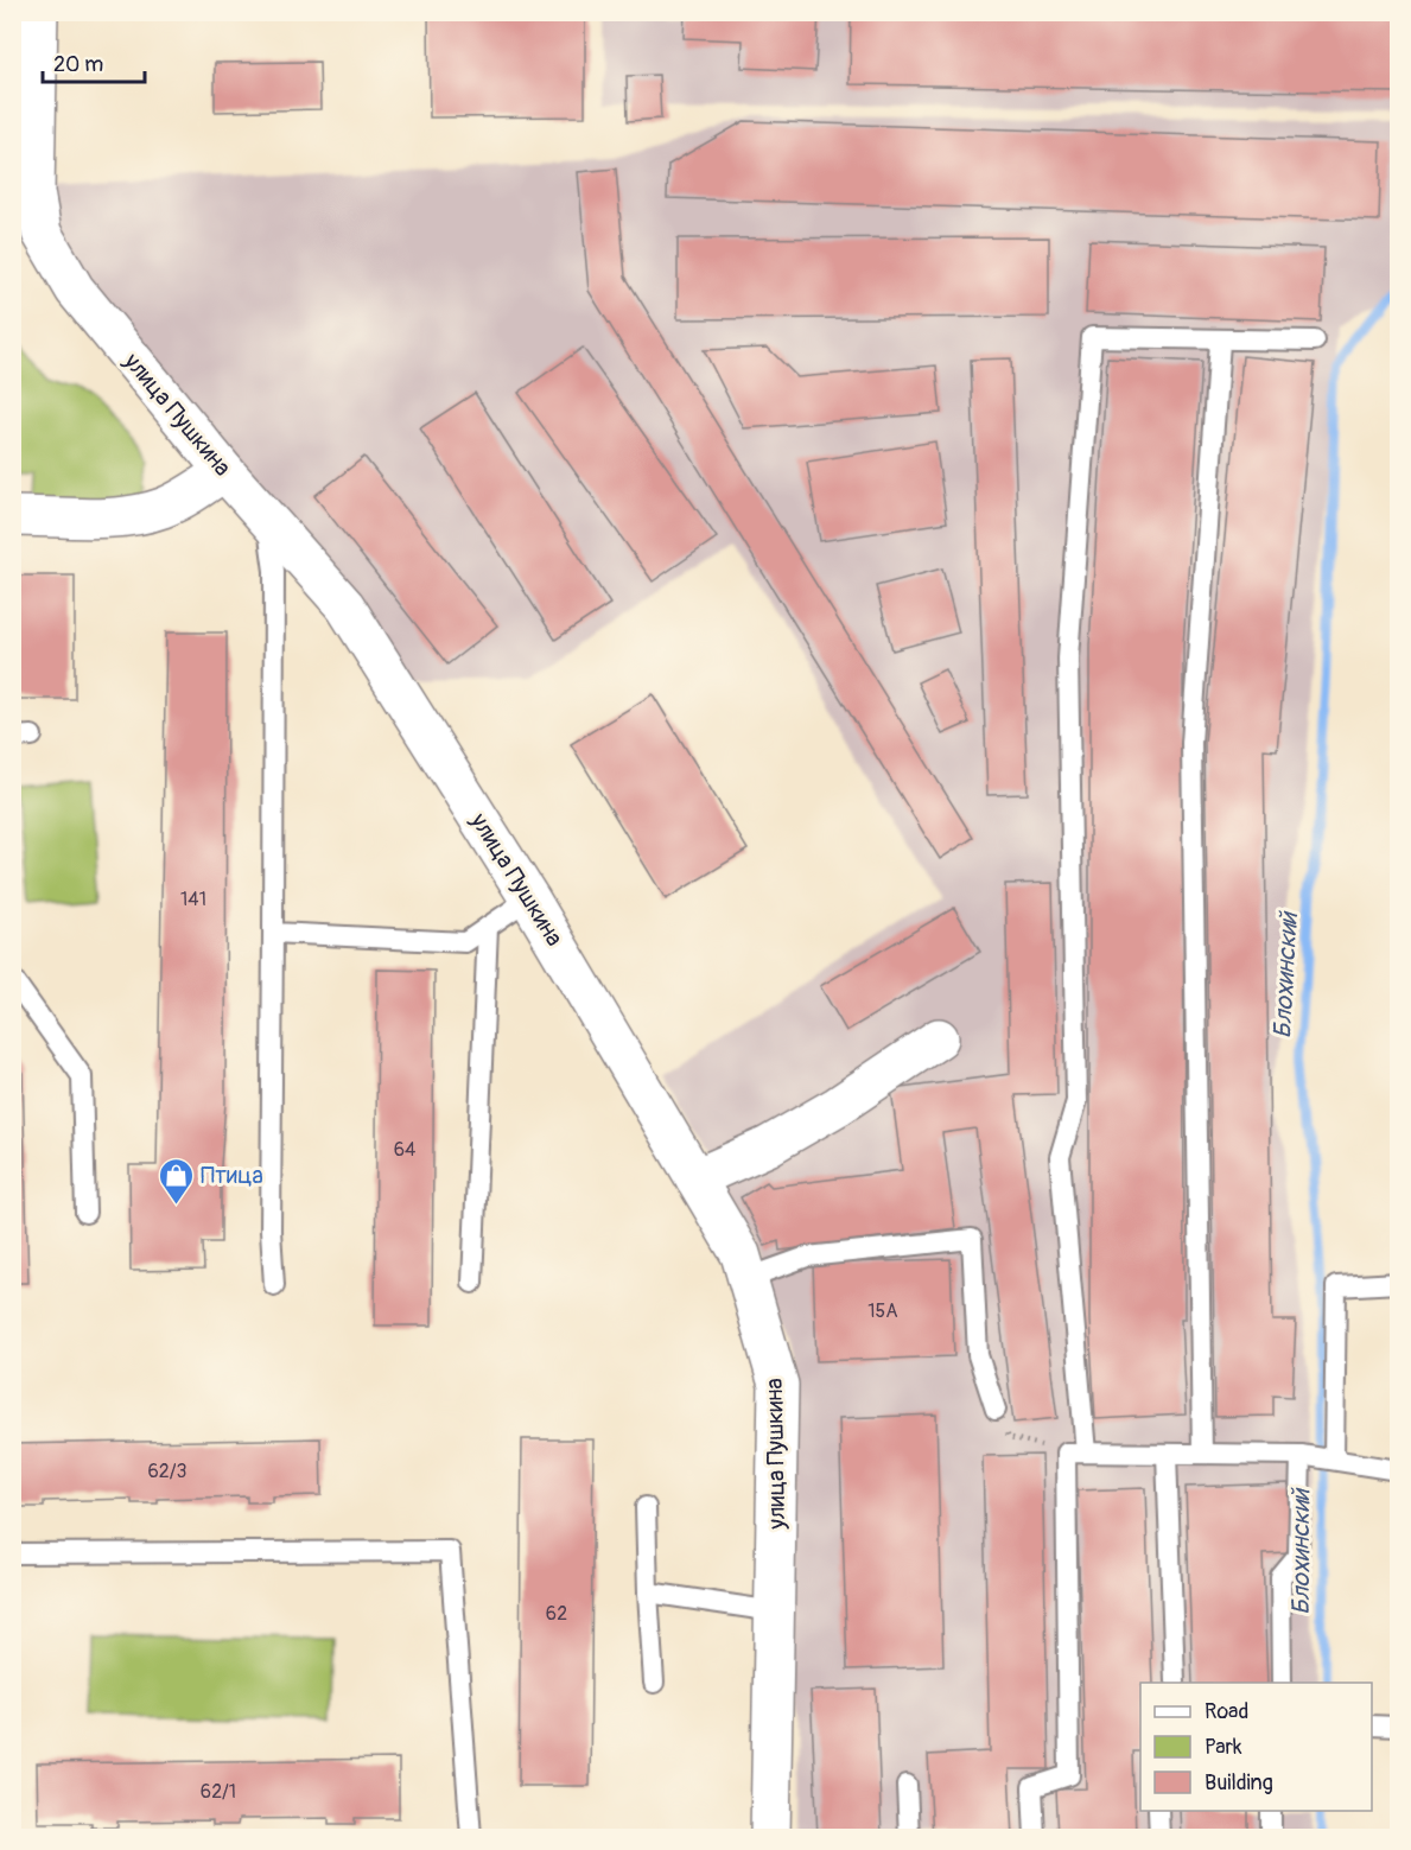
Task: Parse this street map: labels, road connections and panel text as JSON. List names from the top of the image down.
{
  "streets": {
    "street": ["улица Пушкина"]
  },
  "water": ["Блохинский"],
  "places": {
    "shop": ["Птица"]
  },
  "house_numbers": [
    "141",
    "64",
    "15А",
    "62/3",
    "62",
    "62/1"
  ],
  "legend": ["Road", "Park", "Building"],
  "scale_bar": "20 m"
}
